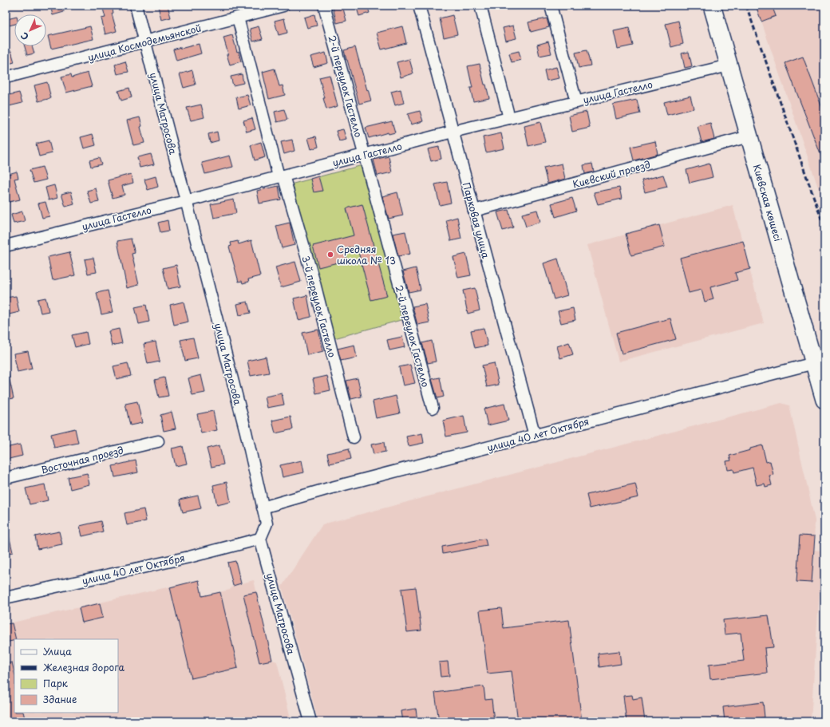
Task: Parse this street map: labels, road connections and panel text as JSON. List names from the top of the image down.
{
  "streets": {
    "highway": ["Киевская көшесі"],
    "street": [
      "улица Космодемьянской",
      "2-й переулок Гастелло",
      "улица Гастелло",
      "улица Матросова",
      "Киевский проезд",
      "Парковая улица",
      "3-й переулок Гастелло",
      "улица 40 лет Октября",
      "Восточная проезд"
    ]
  },
  "crossings": [
    ["улица Космодемьянской", "улица Матросова"],
    ["улица Космодемьянской", "3-й переулок Гастелло"],
    ["2-й переулок Гастелло", "улица Гастелло"],
    ["улица Гастелло", "улица Матросова"],
    ["улица Гастелло", "Киевская көшесі"],
    ["улица Гастелло", "Парковая улица"],
    ["улица Гастелло", "3-й переулок Гастелло"],
    ["улица Матросова", "улица 40 лет Октября"],
    ["Киевский проезд", "Киевская көшесі"],
    ["Киевский проезд", "Парковая улица"],
    ["Киевская көшесі", "улица 40 лет Октября"],
    ["Парковая улица", "улица 40 лет Октября"]
  ],
  "places": ["Средняя школа № 13"],
  "legend": [
    "Улица",
    "Железная дорога",
    "Парк",
    "Здание"
  ],
  "north": "bottom left"
}
